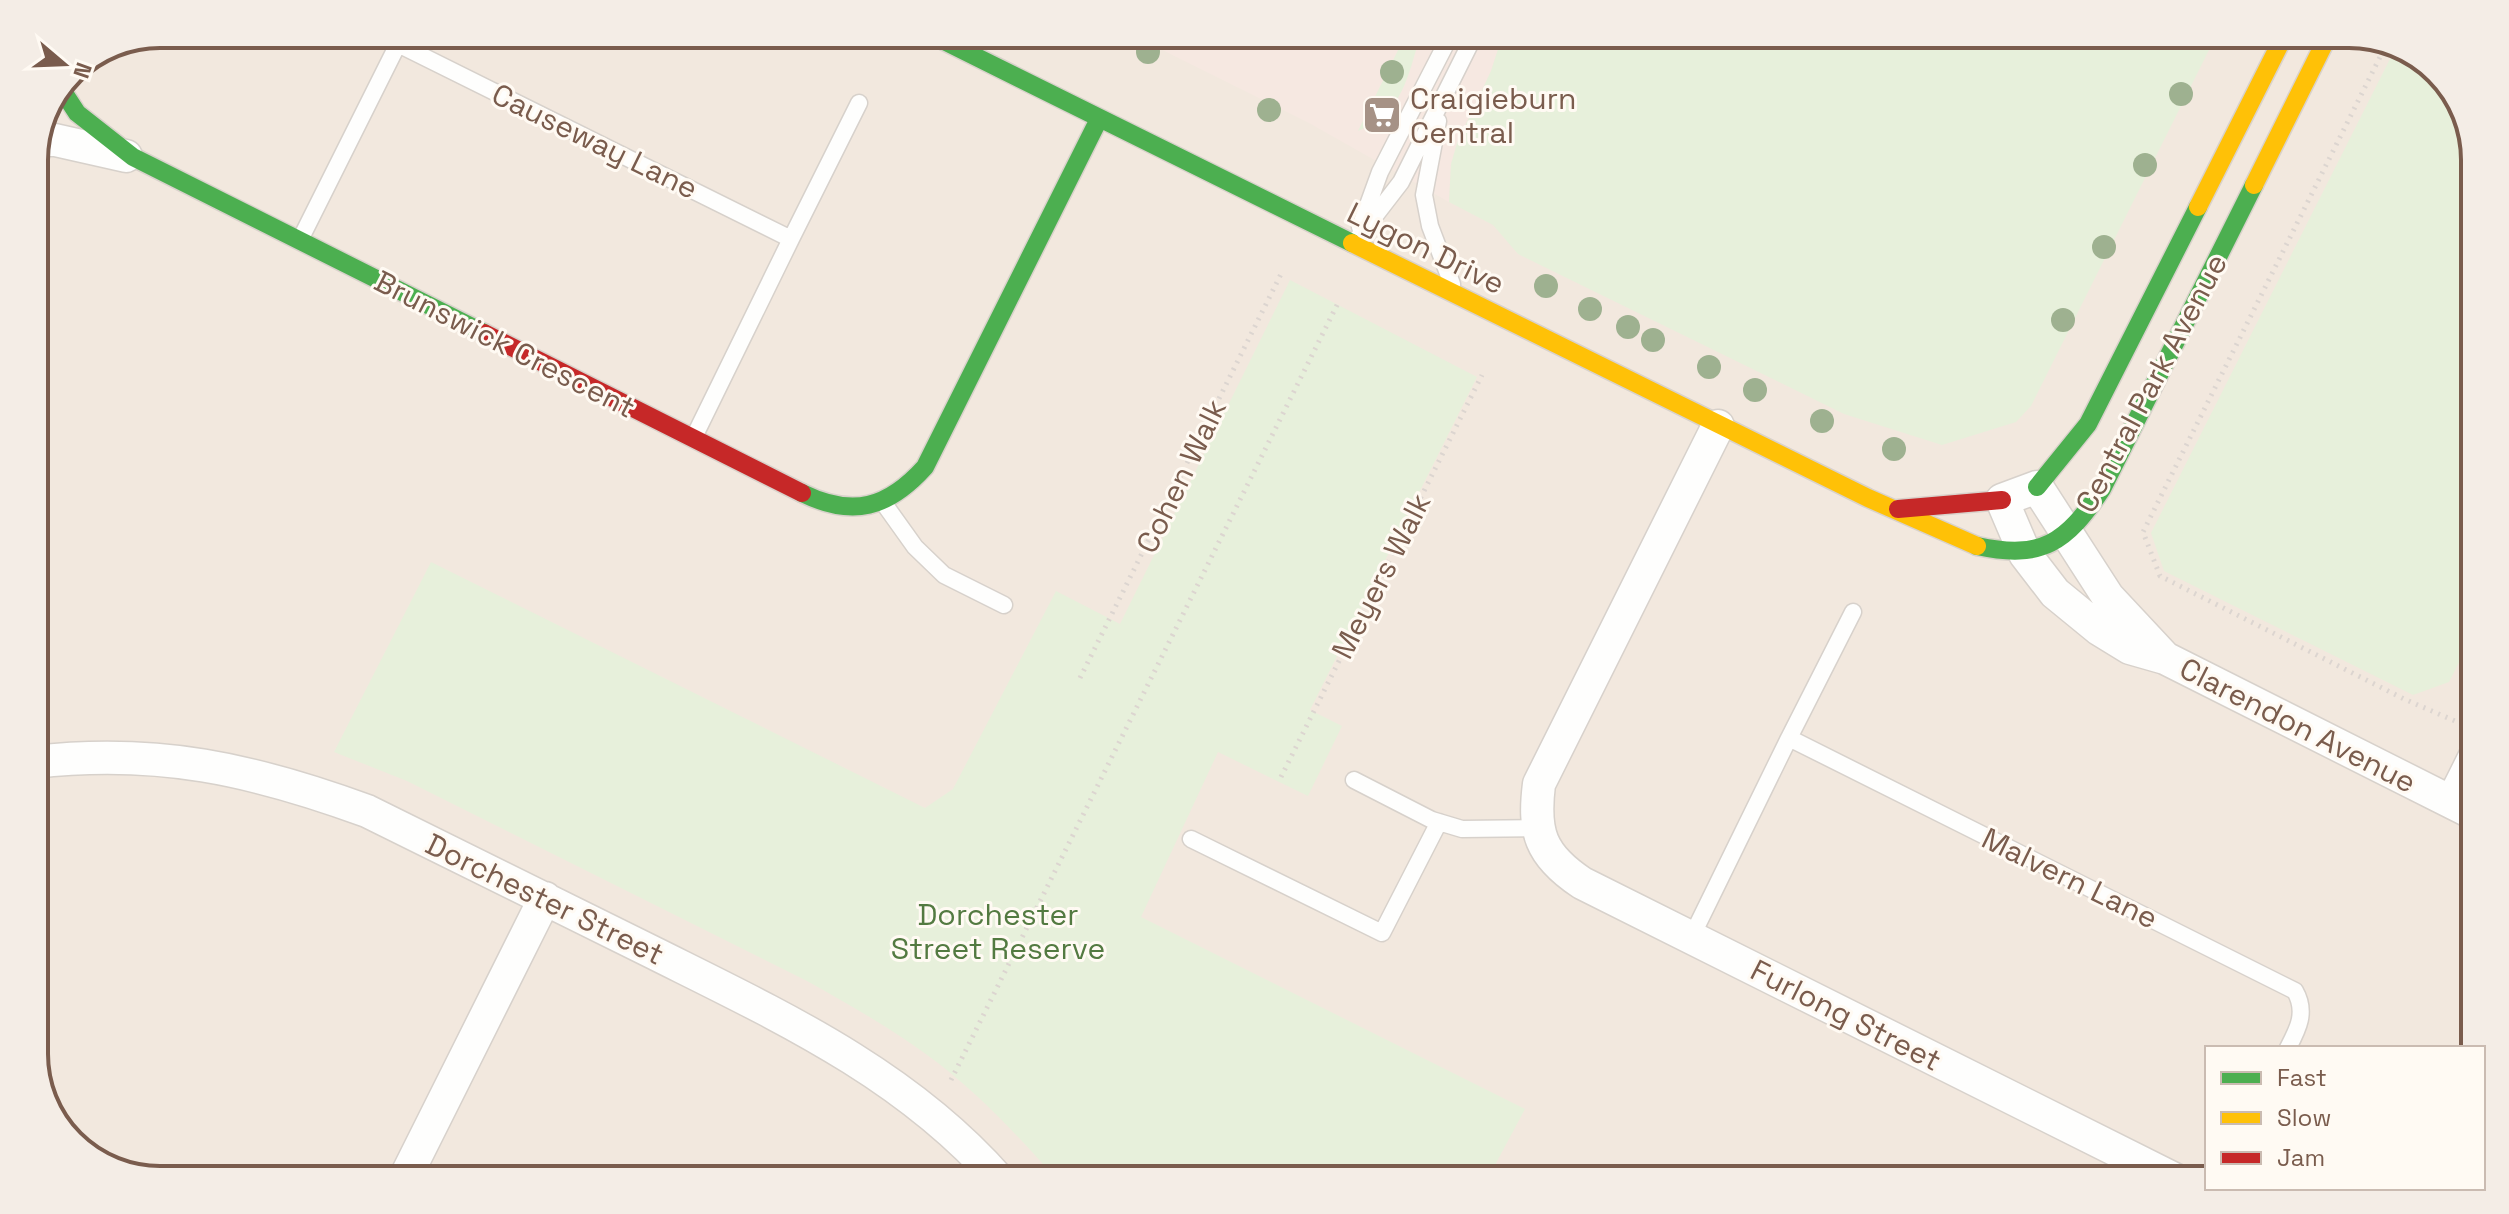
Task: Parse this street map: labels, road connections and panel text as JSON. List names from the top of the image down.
{
  "streets": {
    "street": [
      "Lygon Drive",
      "Brunswick Crescent",
      "Central Park Avenue",
      "Clarendon Avenue",
      "Dorchester Street",
      "Furlong Street"
    ],
    "lane": ["Causeway Lane", "Malvern Lane"],
    "path": ["Cohen Walk", "Meyers Walk"]
  },
  "crossings": [
    ["Causeway Lane", "Brunswick Crescent"],
    ["Lygon Drive", "Brunswick Crescent"],
    ["Lygon Drive", "Central Park Avenue"],
    ["Central Park Avenue", "Clarendon Avenue"]
  ],
  "parks": ["Dorchester Street Reserve"],
  "places": {
    "supermarket": ["Craigieburn Central"]
  },
  "legend": ["Fast", "Slow", "Jam"],
  "north": "right"
}
